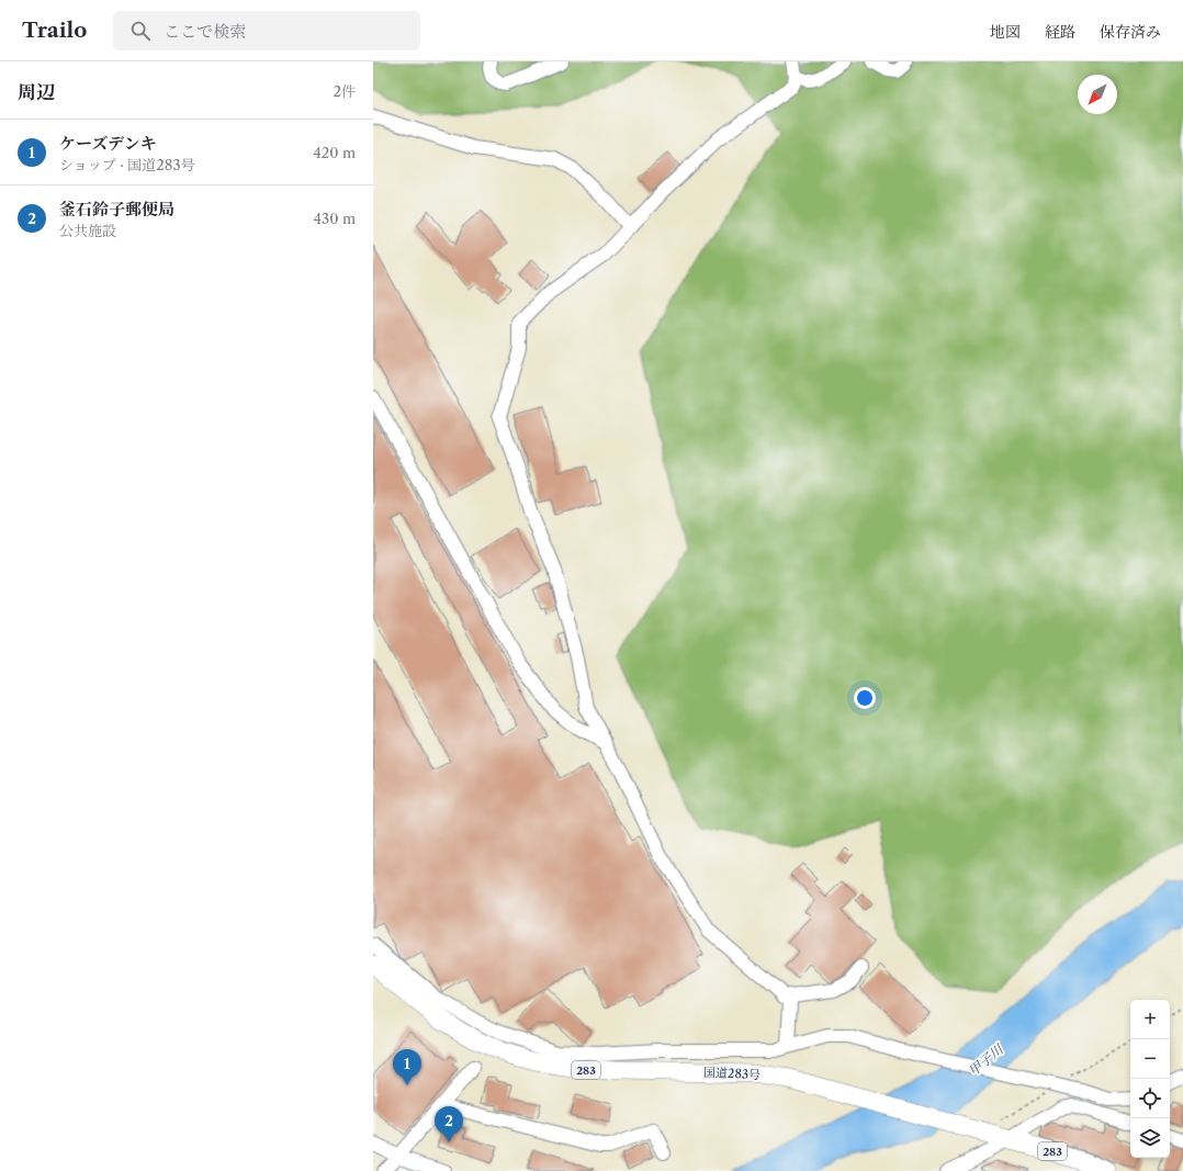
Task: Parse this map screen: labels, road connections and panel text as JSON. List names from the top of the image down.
{
  "streets": {
    "highway": ["283", "国道283号"]
  },
  "water": ["甲子川"],
  "north": "bottom left",
  "page": {
    "header": "Trailo",
    "search": "ここで検索",
    "nav": ["地図", "経路", "保存済み"],
    "heading": ["周辺", "2件"],
    "list": [
      {
        "mark": "1",
        "name": "ケーズデンキ",
        "note": "ショップ · 国道283号",
        "value": "420 m"
      },
      {
        "mark": "2",
        "name": "釜石鈴子郵便局",
        "note": "公共施設",
        "value": "430 m"
      }
    ],
    "map_buttons": ["+", "−"],
    "pins": ["1", "2"]
  }
}
